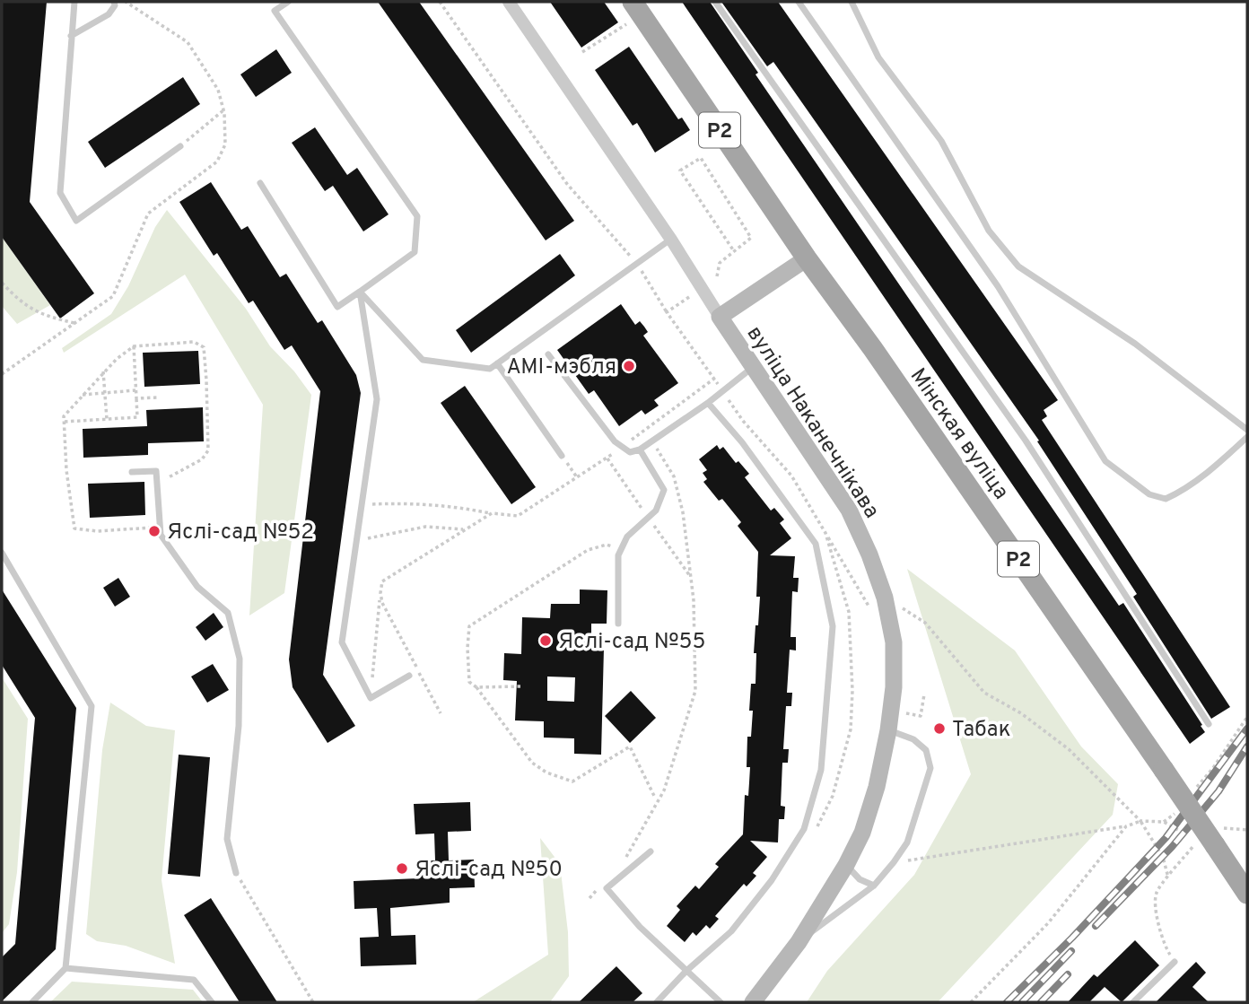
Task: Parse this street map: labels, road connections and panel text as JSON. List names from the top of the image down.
{
  "streets": {
    "main road": ["Р2", "вуліца Наканечнікава", "Мінская вуліца"]
  },
  "crossings": [
    ["вуліца Наканечнікава", "Мінская вуліца"]
  ],
  "places": [
    "AMI-мэбля",
    "Яслі-сад №52",
    "Яслі-сад №55",
    "Табак",
    "Яслі-сад №50"
  ]
}
